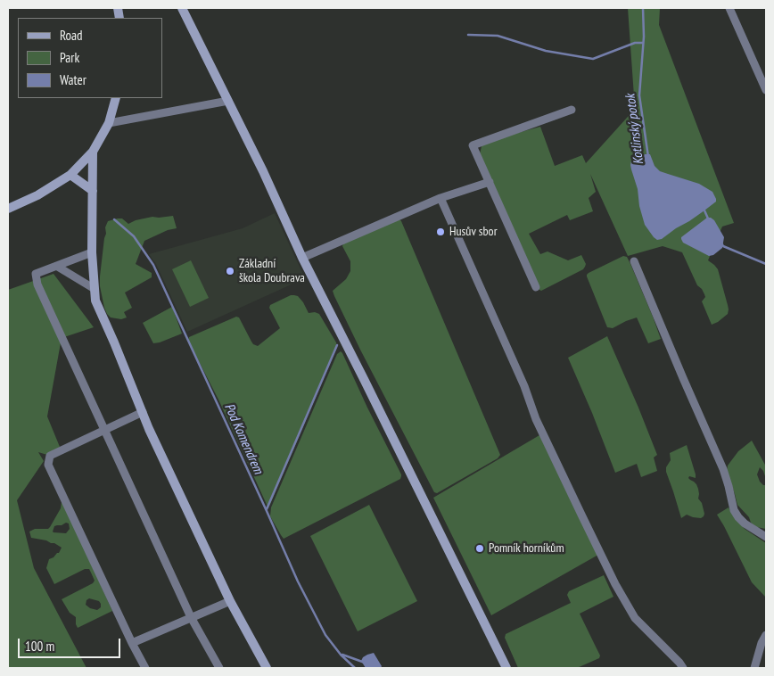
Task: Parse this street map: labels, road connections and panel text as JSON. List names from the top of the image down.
{
  "water": ["Kotlinský potok", "Pod Komendrem"],
  "places": ["Husův sbor", "Základní škola Doubrava", "Pomník horníkům"],
  "legend": ["Road", "Park", "Water"],
  "scale_bar": "100 m"
}
